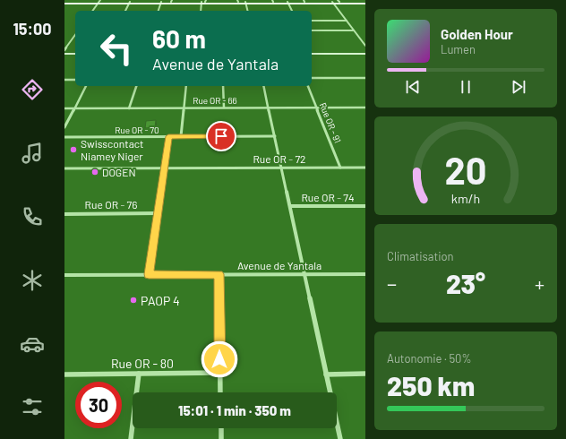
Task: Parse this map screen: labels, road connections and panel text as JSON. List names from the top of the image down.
{
  "streets": {
    "street": [
      "Rue OR - 66",
      "Rue OR - 91",
      "Rue OR - 70",
      "Rue OR - 72",
      "Rue OR - 74",
      "Rue OR - 76",
      "Avenue de Yantala",
      "Rue OR - 80"
    ]
  },
  "crossings": [
    ["Rue OR - 66", "Rue OR - 91"],
    ["Rue OR - 91", "Rue OR - 72"]
  ],
  "places": ["Swisscontact Niamey Niger", "DOGEN", "PAOP 4"],
  "page": {
    "tabs": "15:00",
    "turn": ["60 m", "Avenue de Yantala"],
    "song": ["Golden Hour", "Lumen"],
    "tile": [
      "Climatisation",
      ["Autonomie · 50%", "250 km"]
    ],
    "heat": ["−", "23°", "+"],
    "limit": "30",
    "trip": "15:01 · 1 min · 350 m",
    "gauge": ["20", "km/h"]
  }
}
